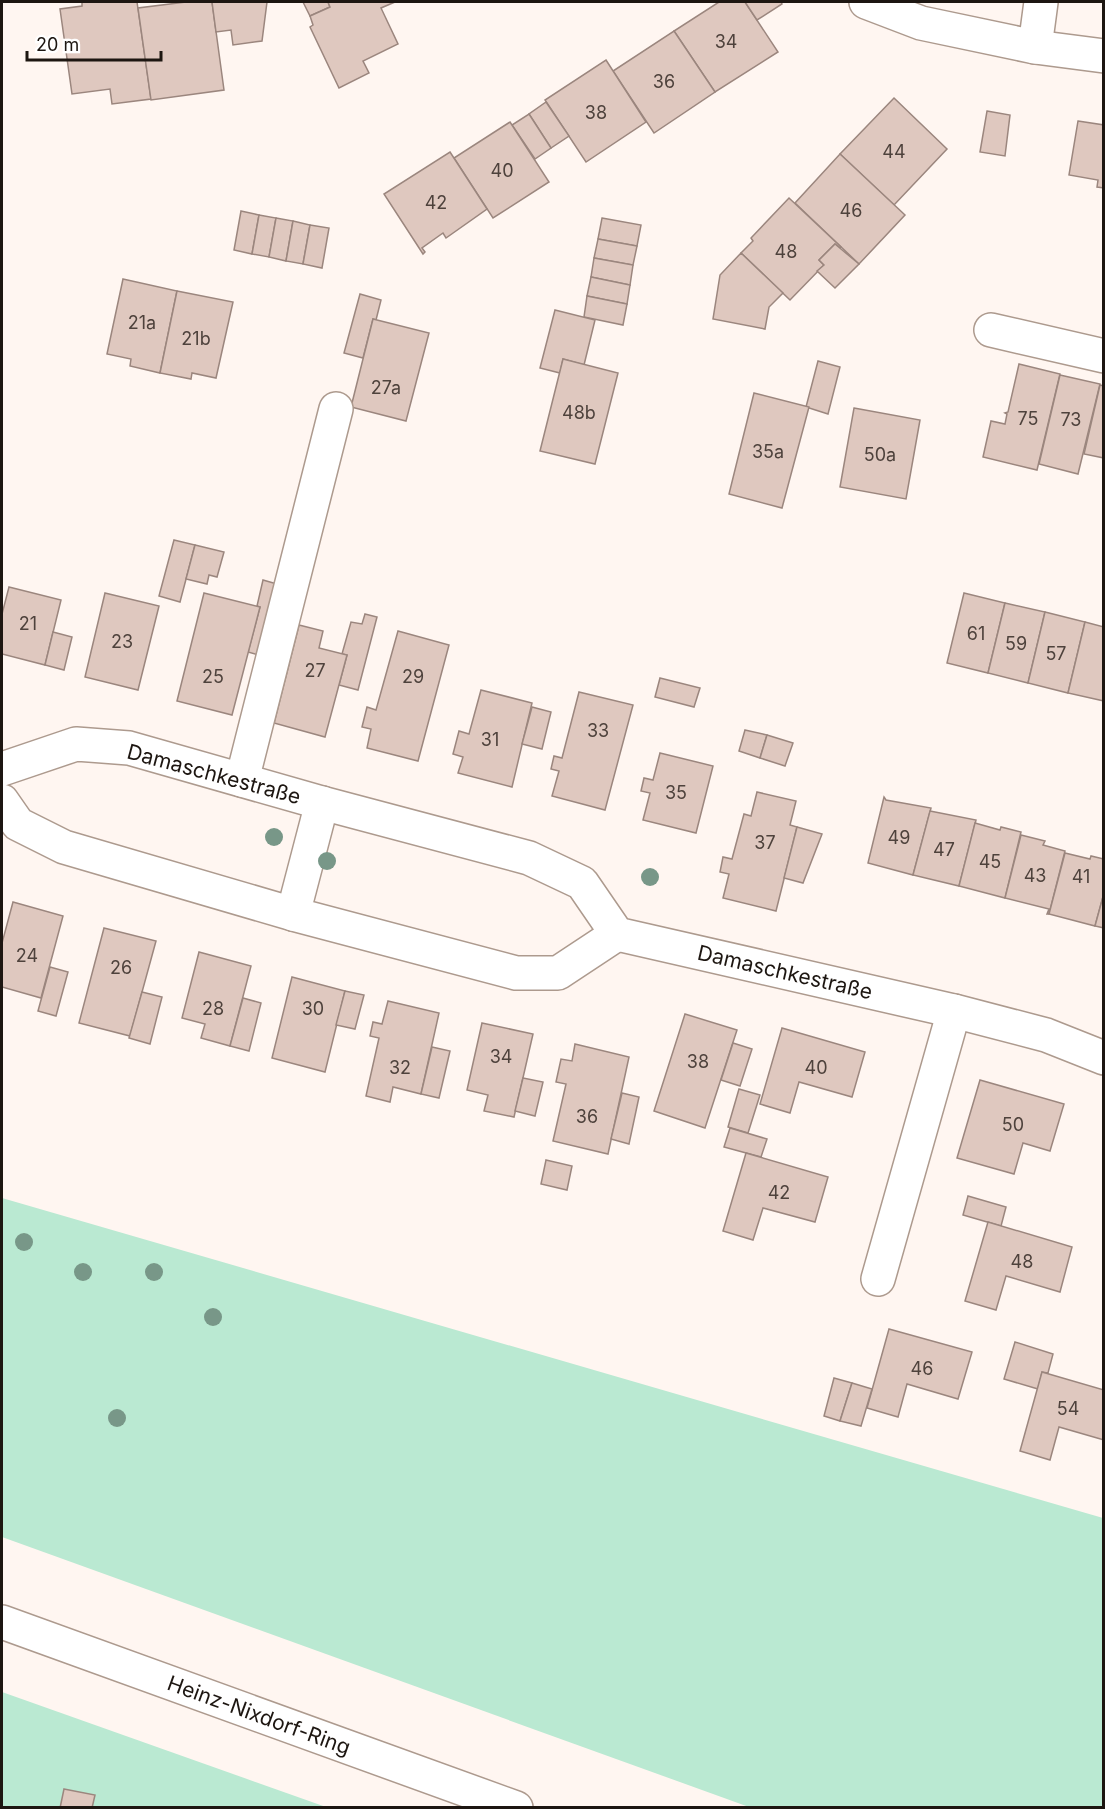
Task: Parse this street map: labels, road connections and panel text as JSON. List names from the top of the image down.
{
  "streets": {
    "street": ["Damaschkestraße", "Heinz-Nixdorf-Ring"]
  },
  "house_numbers": [
    "34",
    "36",
    "38",
    "44",
    "40",
    "42",
    "46",
    "48",
    "21a",
    "21b",
    "27a",
    "48b",
    "75",
    "73",
    "35a",
    "50a",
    "21",
    "61",
    "23",
    "59",
    "57",
    "27",
    "25",
    "29",
    "33",
    "31",
    "35",
    "49",
    "37",
    "47",
    "45",
    "43",
    "41",
    "24",
    "26",
    "28",
    "30",
    "34",
    "38",
    "32",
    "40",
    "36",
    "50",
    "42",
    "48",
    "46",
    "54"
  ],
  "scale_bar": "20 m"
}
